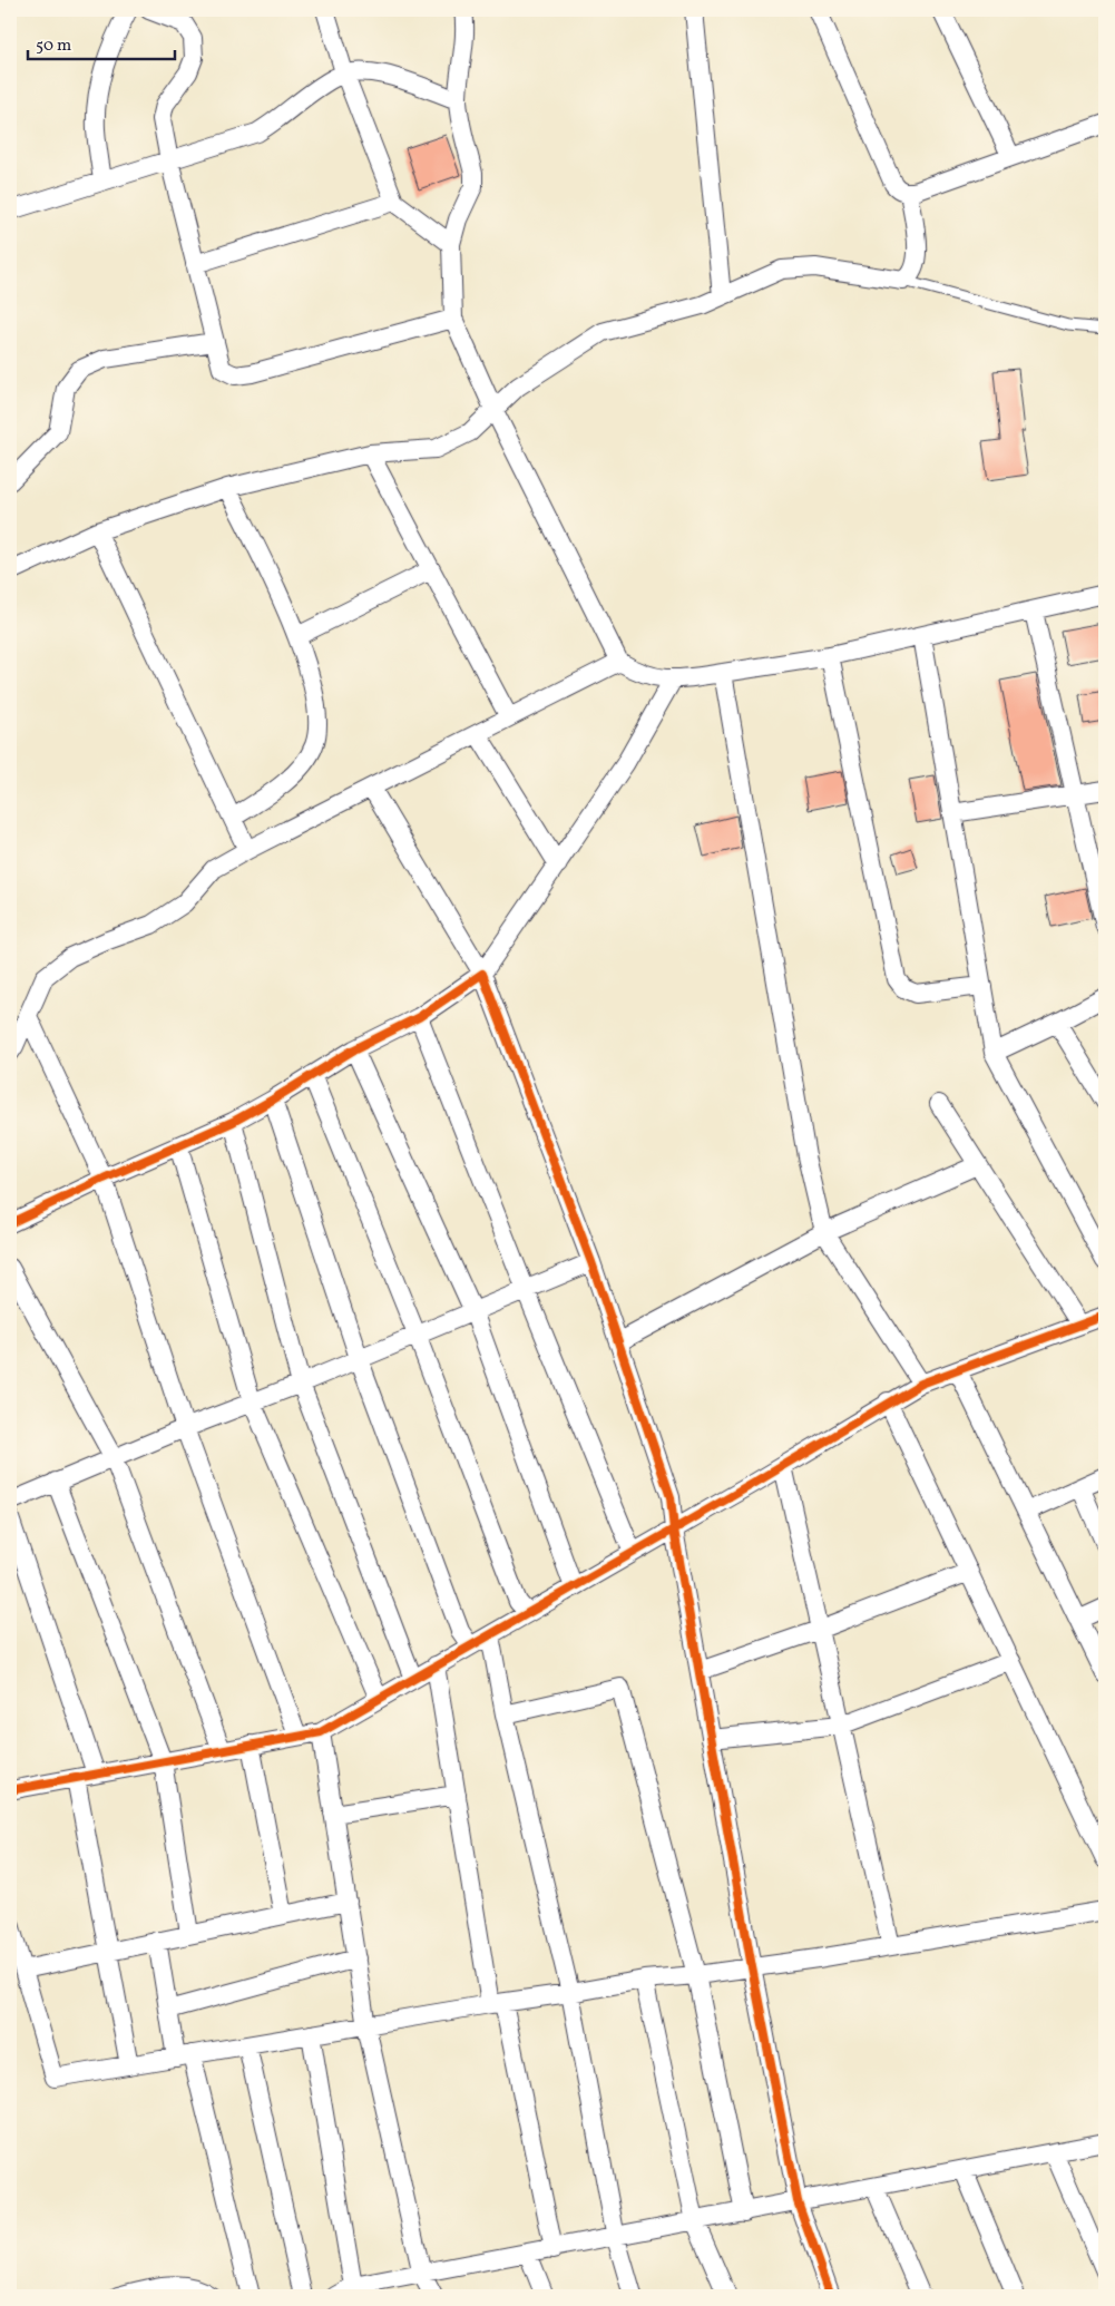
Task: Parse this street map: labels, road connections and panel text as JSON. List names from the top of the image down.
{
  "scale_bar": "50 m"
}
